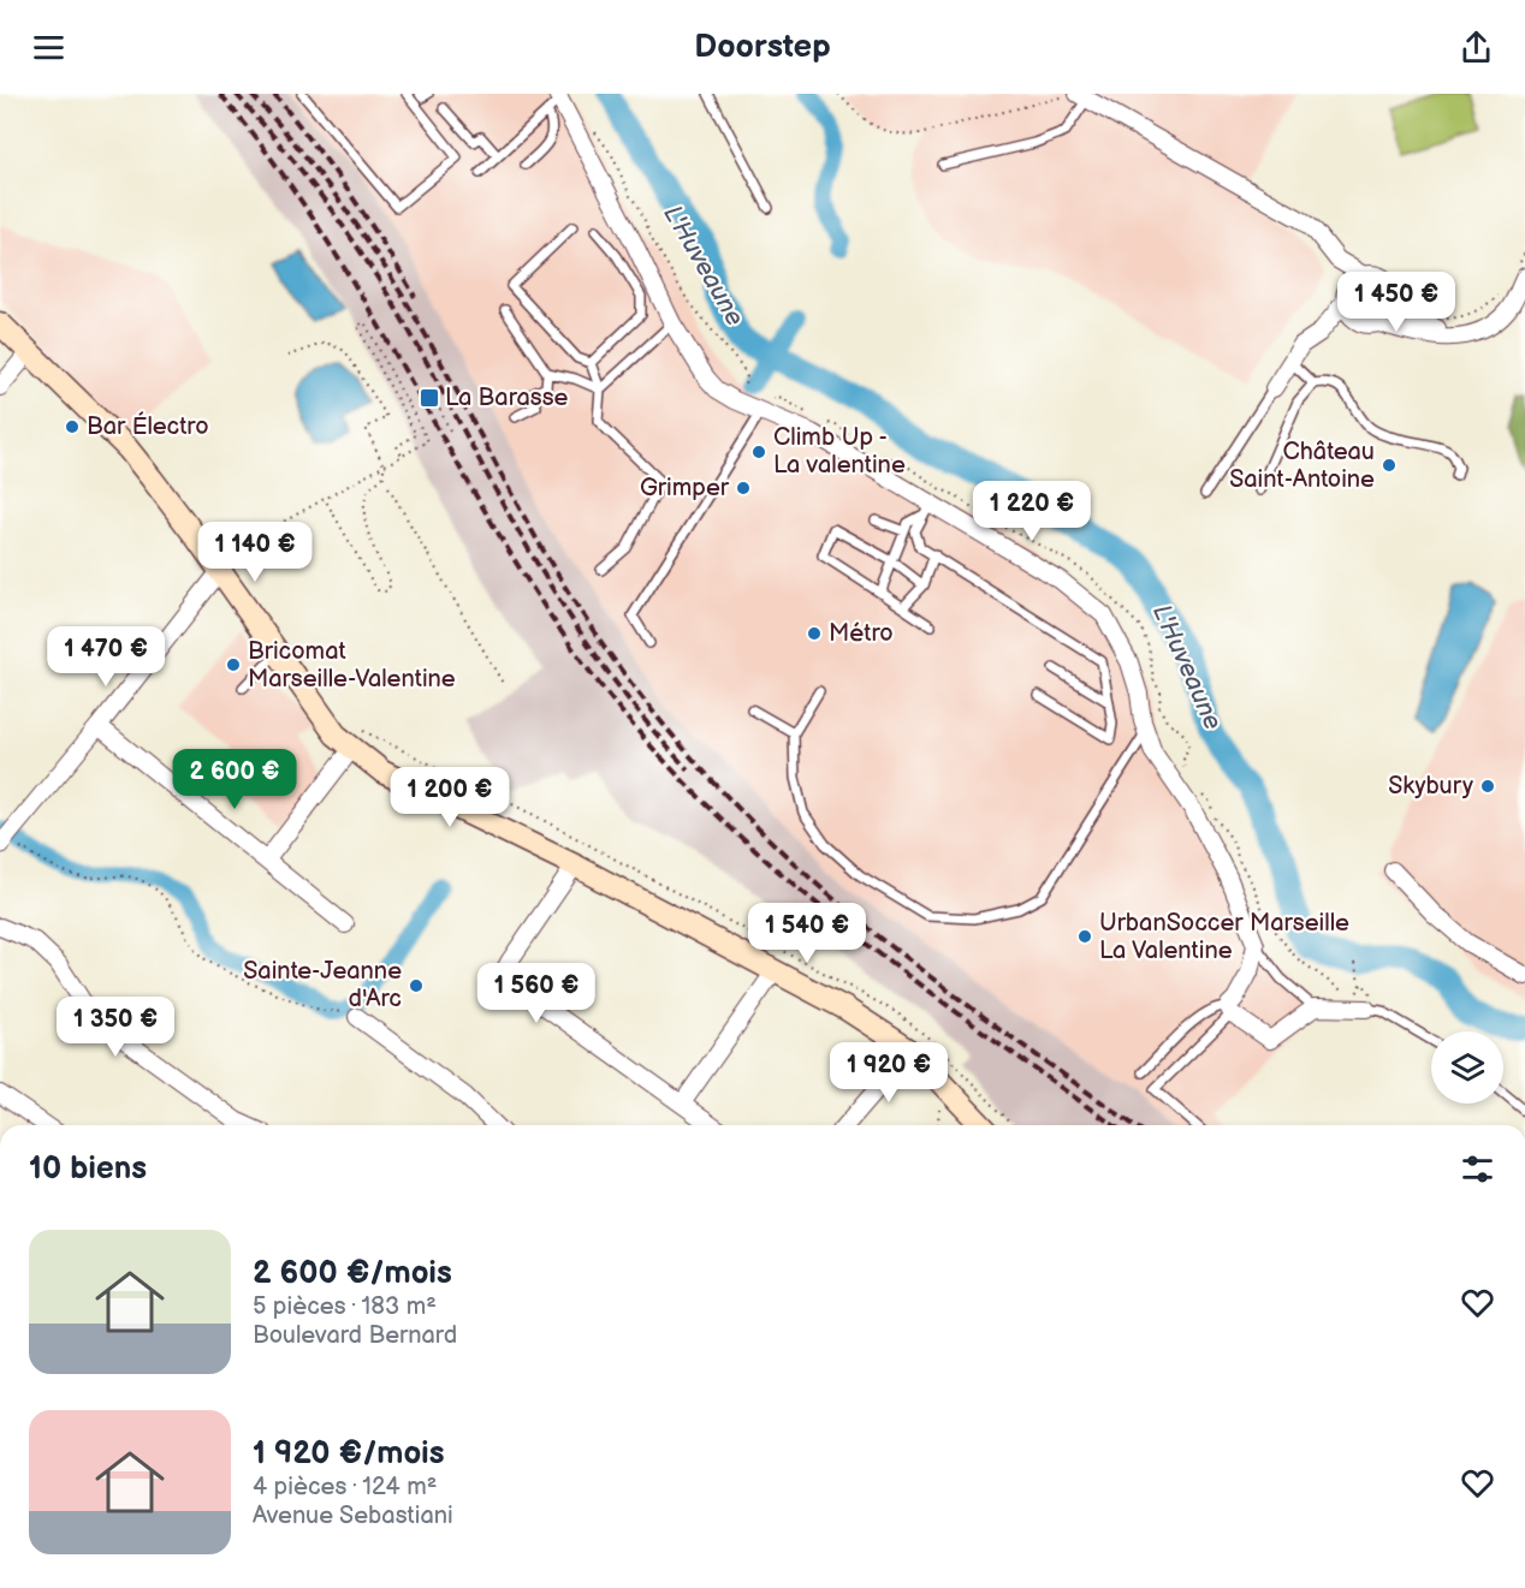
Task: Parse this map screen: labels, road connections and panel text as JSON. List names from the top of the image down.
{
  "water": ["L'Huveaune"],
  "places": {
    "transit": ["La Barasse"],
    "other": [
      "Bar Électro",
      "Climb Up - La valentine",
      "Château Saint-Antoine",
      "Grimper",
      "Métro",
      "Bricomat Marseille-Valentine",
      "Skybury",
      "UrbanSoccer Marseille La Valentine",
      "Sainte-Jeanne d'Arc"
    ]
  },
  "page": {
    "header": "Doorstep",
    "price": [
      "1 450 €",
      "1 220 €",
      "1 140 €",
      "1 470 €",
      "2 600 €",
      "1 200 €",
      "1 540 €",
      "1 560 €",
      "1 350 €",
      "1 920 €"
    ],
    "heading": "10 biens",
    "list": [
      {
        "name": "2 600 €/mois",
        "note": "5 pièces · 183 m² · Boulevard Bernard"
      },
      {
        "name": "1 920 €/mois",
        "note": "4 pièces · 124 m² · Avenue Sebastiani"
      }
    ]
  }
}
